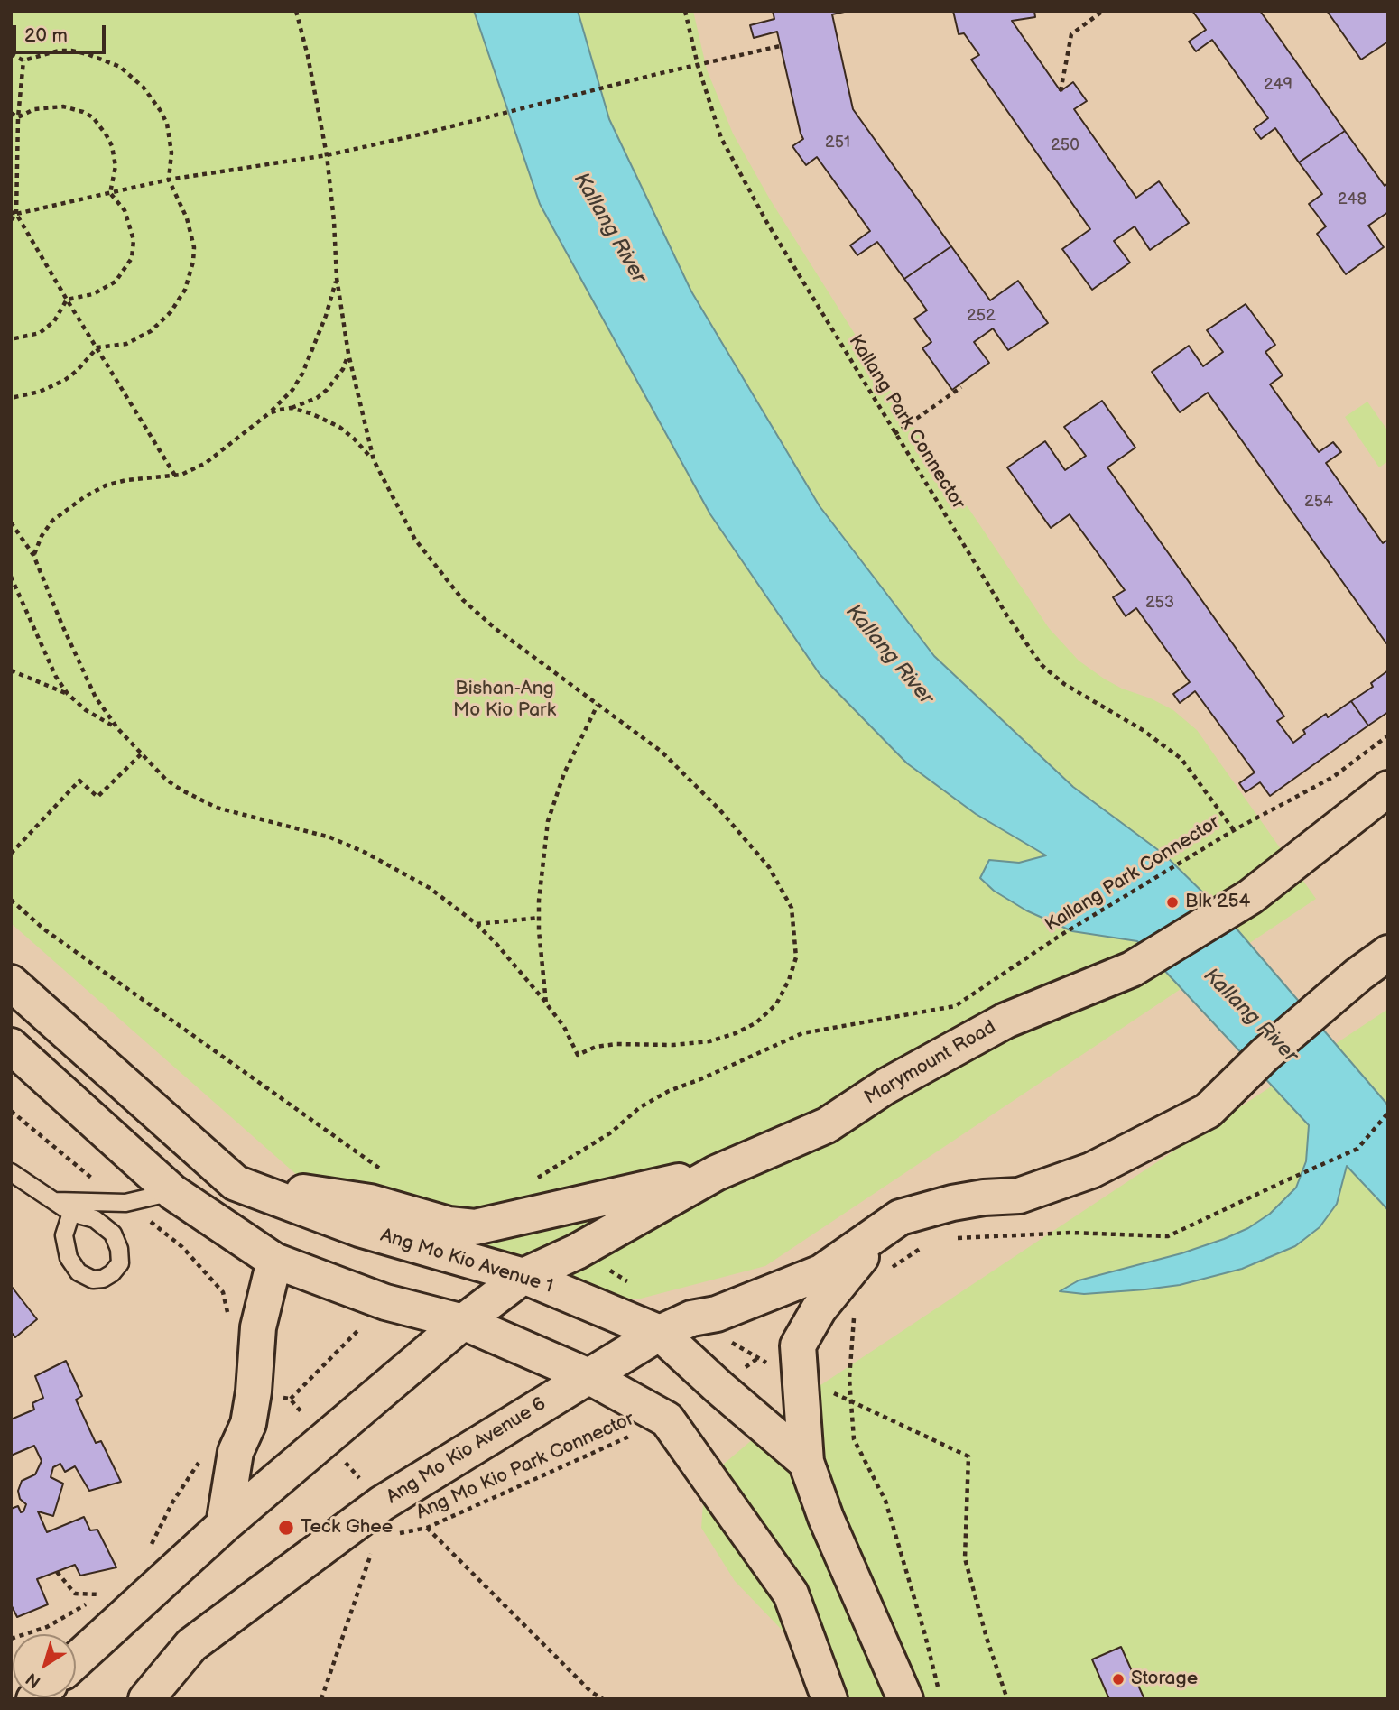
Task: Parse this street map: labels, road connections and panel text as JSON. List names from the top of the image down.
{
  "streets": {
    "main road": ["Marymount Road", "Ang Mo Kio Avenue 1", "Ang Mo Kio Avenue 6"],
    "path": ["Kallang Park Connector", "Ang Mo Kio Park Connector"]
  },
  "crossings": [
    ["Marymount Road", "Ang Mo Kio Avenue 1"]
  ],
  "water": ["Kallang River"],
  "parks": ["Bishan-Ang Mo Kio Park"],
  "places": ["Blk 254", "Teck Ghee", "Storage"],
  "house_numbers": [
    "249",
    "251",
    "250",
    "248",
    "252",
    "254",
    "253"
  ],
  "scale_bar": "20 m",
  "north": "bottom left"
}
